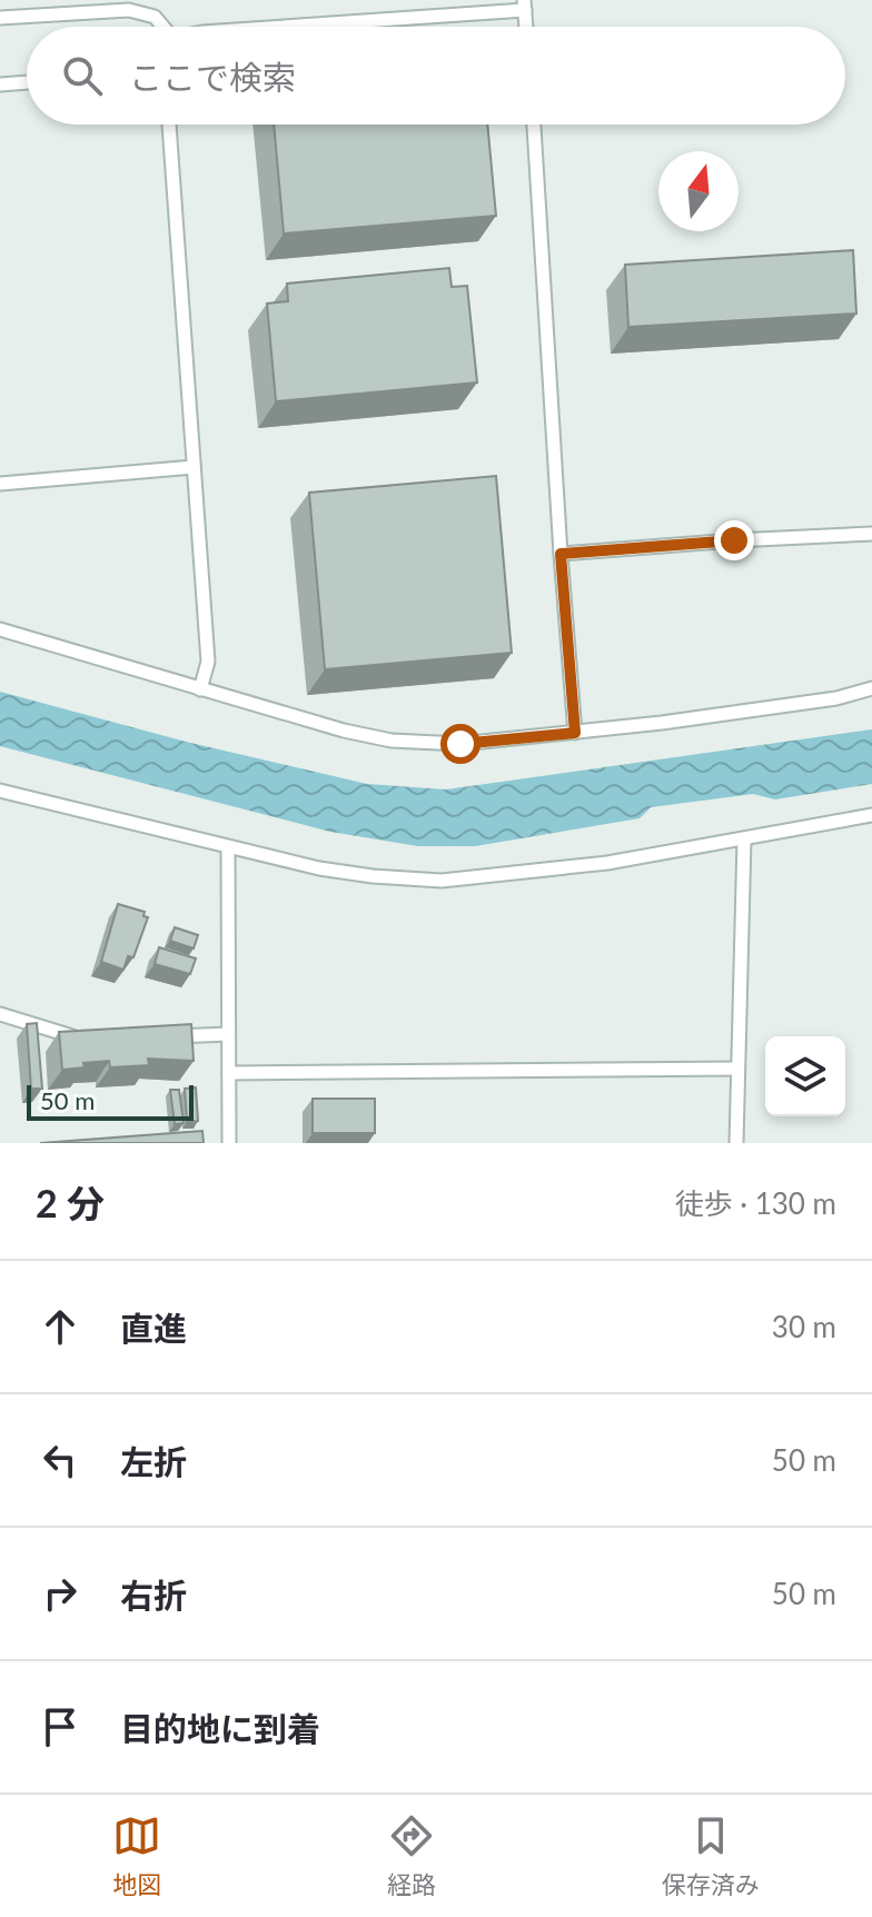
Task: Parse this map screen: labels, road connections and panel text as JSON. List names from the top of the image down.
{
  "scale_bar": "50 m",
  "north": "top",
  "page": {
    "search": "ここで検索",
    "scale": "50 m",
    "heading": ["2 分", "徒歩 · 130 m"],
    "list": [
      ["直進", "30 m"],
      ["左折", "50 m"],
      ["右折", "50 m"],
      "目的地に到着"
    ],
    "nav": ["地図", "経路", "保存済み"]
  }
}
